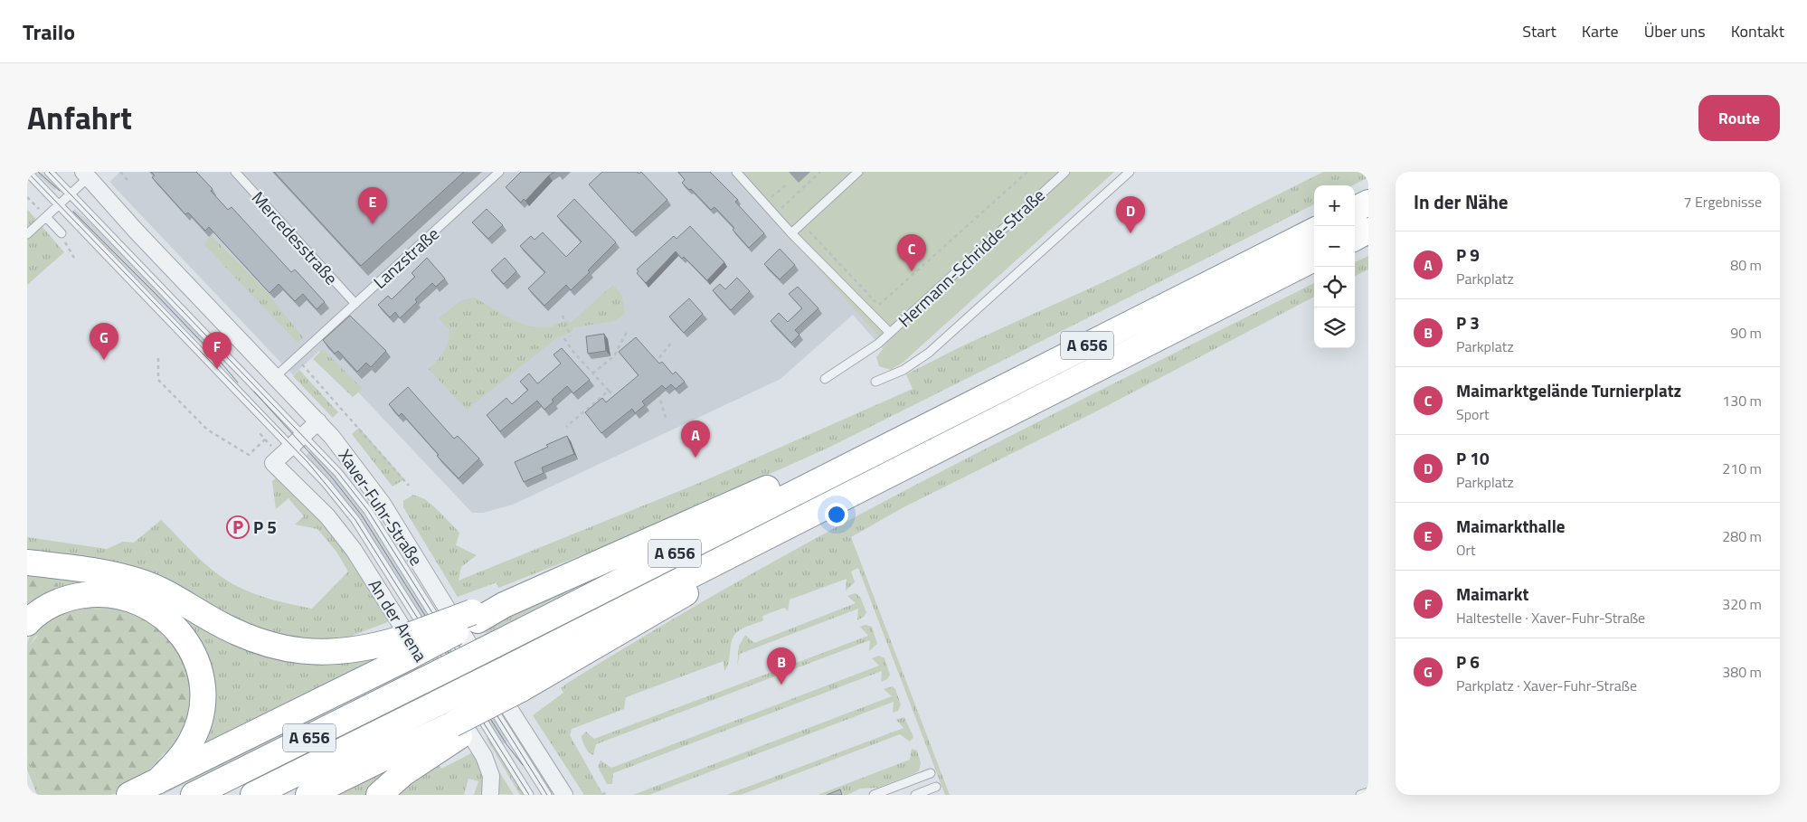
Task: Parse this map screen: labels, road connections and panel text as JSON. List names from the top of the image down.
{
  "streets": {
    "highway": ["A 656"],
    "street": ["Xaver-Fuhr-Straße", "An der Arena"],
    "lane": ["Mercedesstraße", "Lanzstraße", "Hermann-Schridde-Straße"]
  },
  "crossings": [
    ["Mercedesstraße", "Lanzstraße"],
    ["Lanzstraße", "Xaver-Fuhr-Straße"]
  ],
  "places": {
    "parking": ["P 5"]
  },
  "page": {
    "header": "Trailo",
    "nav": [
      "Start",
      "Karte",
      "Über uns",
      "Kontakt"
    ],
    "title": "Anfahrt",
    "buttons": "Route",
    "heading": ["In der Nähe", "7 Ergebnisse"],
    "map_buttons": ["+", "−"],
    "pins": [
      "E",
      "D",
      "C",
      "G",
      "F",
      "A",
      "B"
    ],
    "list": [
      {
        "mark": "A",
        "name": "P 9",
        "note": "Parkplatz",
        "value": "80 m"
      },
      {
        "mark": "B",
        "name": "P 3",
        "note": "Parkplatz",
        "value": "90 m"
      },
      {
        "mark": "C",
        "name": "Maimarktgelände Turnierplatz",
        "note": "Sport",
        "value": "130 m"
      },
      {
        "mark": "D",
        "name": "P 10",
        "note": "Parkplatz",
        "value": "210 m"
      },
      {
        "mark": "E",
        "name": "Maimarkthalle",
        "note": "Ort",
        "value": "280 m"
      },
      {
        "mark": "F",
        "name": "Maimarkt",
        "note": "Haltestelle · Xaver-Fuhr-Straße",
        "value": "320 m"
      },
      {
        "mark": "G",
        "name": "P 6",
        "note": "Parkplatz · Xaver-Fuhr-Straße",
        "value": "380 m"
      }
    ]
  }
}
